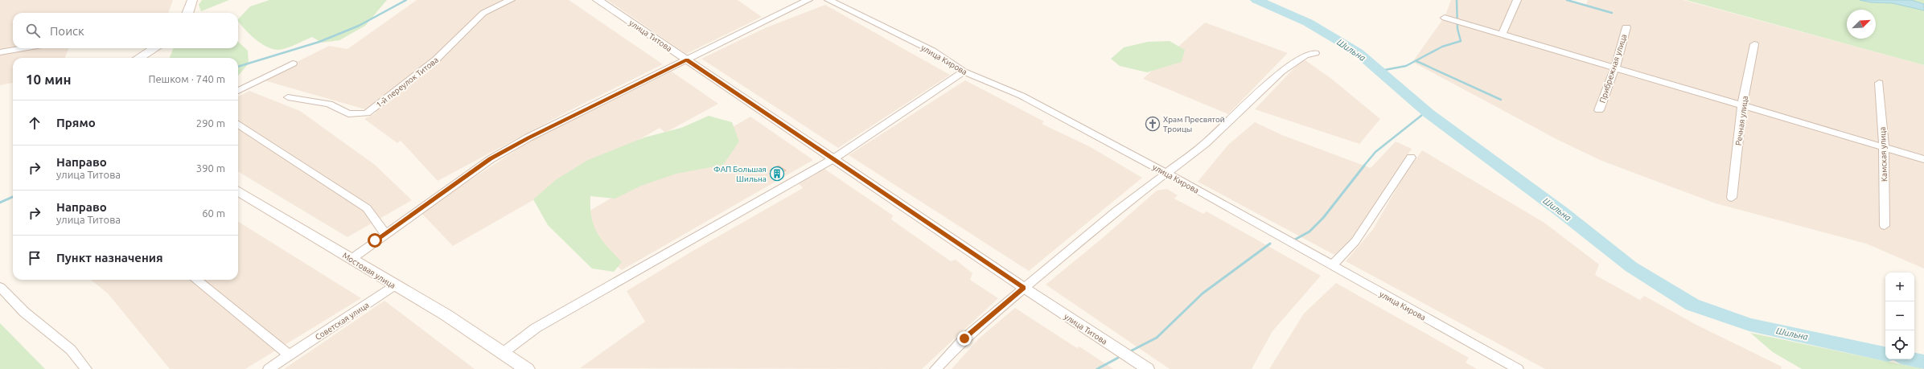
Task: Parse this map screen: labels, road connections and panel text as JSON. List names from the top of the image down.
{
  "streets": {
    "main road": ["Мостовая улица"],
    "street": [
      "улица Титова",
      "улица Кирова",
      "Прибрежная улица",
      "1-й переулок Титова",
      "Речная улица",
      "Камская улица",
      "Советская улица"
    ]
  },
  "crossings": [
    ["Мостовая улица", "Советская улица"]
  ],
  "water": ["Шильна"],
  "places": {
    "church": ["Храм Пресвятой Троицы"],
    "building": ["ФАП Большая Шильна"]
  },
  "north": "top right",
  "page": {
    "search": "Поиск",
    "heading": ["10 мин", "Пешком · 740 m"],
    "list": [
      ["Прямо", "290 m"],
      ["Направо", "улица Титова", "390 m"],
      ["Направо", "улица Титова", "60 m"],
      "Пункт назначения"
    ],
    "map_buttons": ["+", "−"]
  }
}
